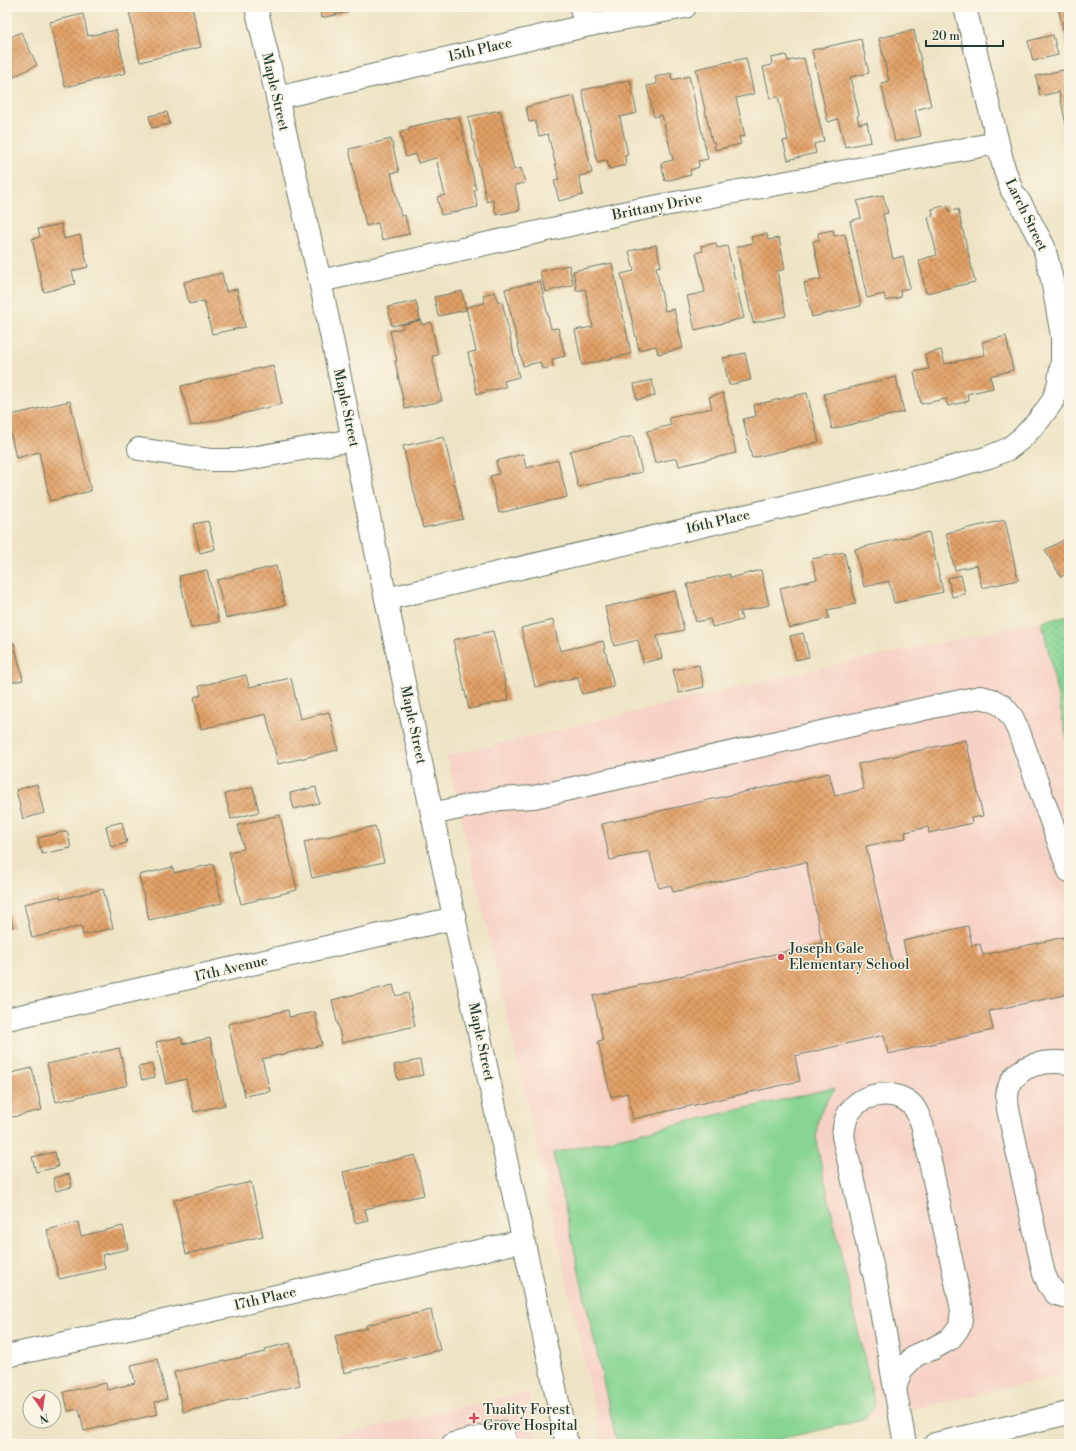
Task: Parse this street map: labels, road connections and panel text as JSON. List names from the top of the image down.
{
  "streets": {
    "street": [
      "15th Place",
      "Maple Street",
      "Brittany Drive",
      "Larch Street",
      "16th Place",
      "17th Avenue",
      "17th Place"
    ]
  },
  "crossings": [
    ["15th Place", "Maple Street"],
    ["Maple Street", "Brittany Drive"],
    ["Maple Street", "16th Place"],
    ["Maple Street", "17th Avenue"],
    ["Maple Street", "17th Place"],
    ["Brittany Drive", "Larch Street"],
    ["Larch Street", "16th Place"]
  ],
  "places": {
    "other": ["Joseph Gale Elementary School"],
    "health": ["Tuality Forest Grove Hospital"]
  },
  "scale_bar": "20 m",
  "north": "bottom"
}
